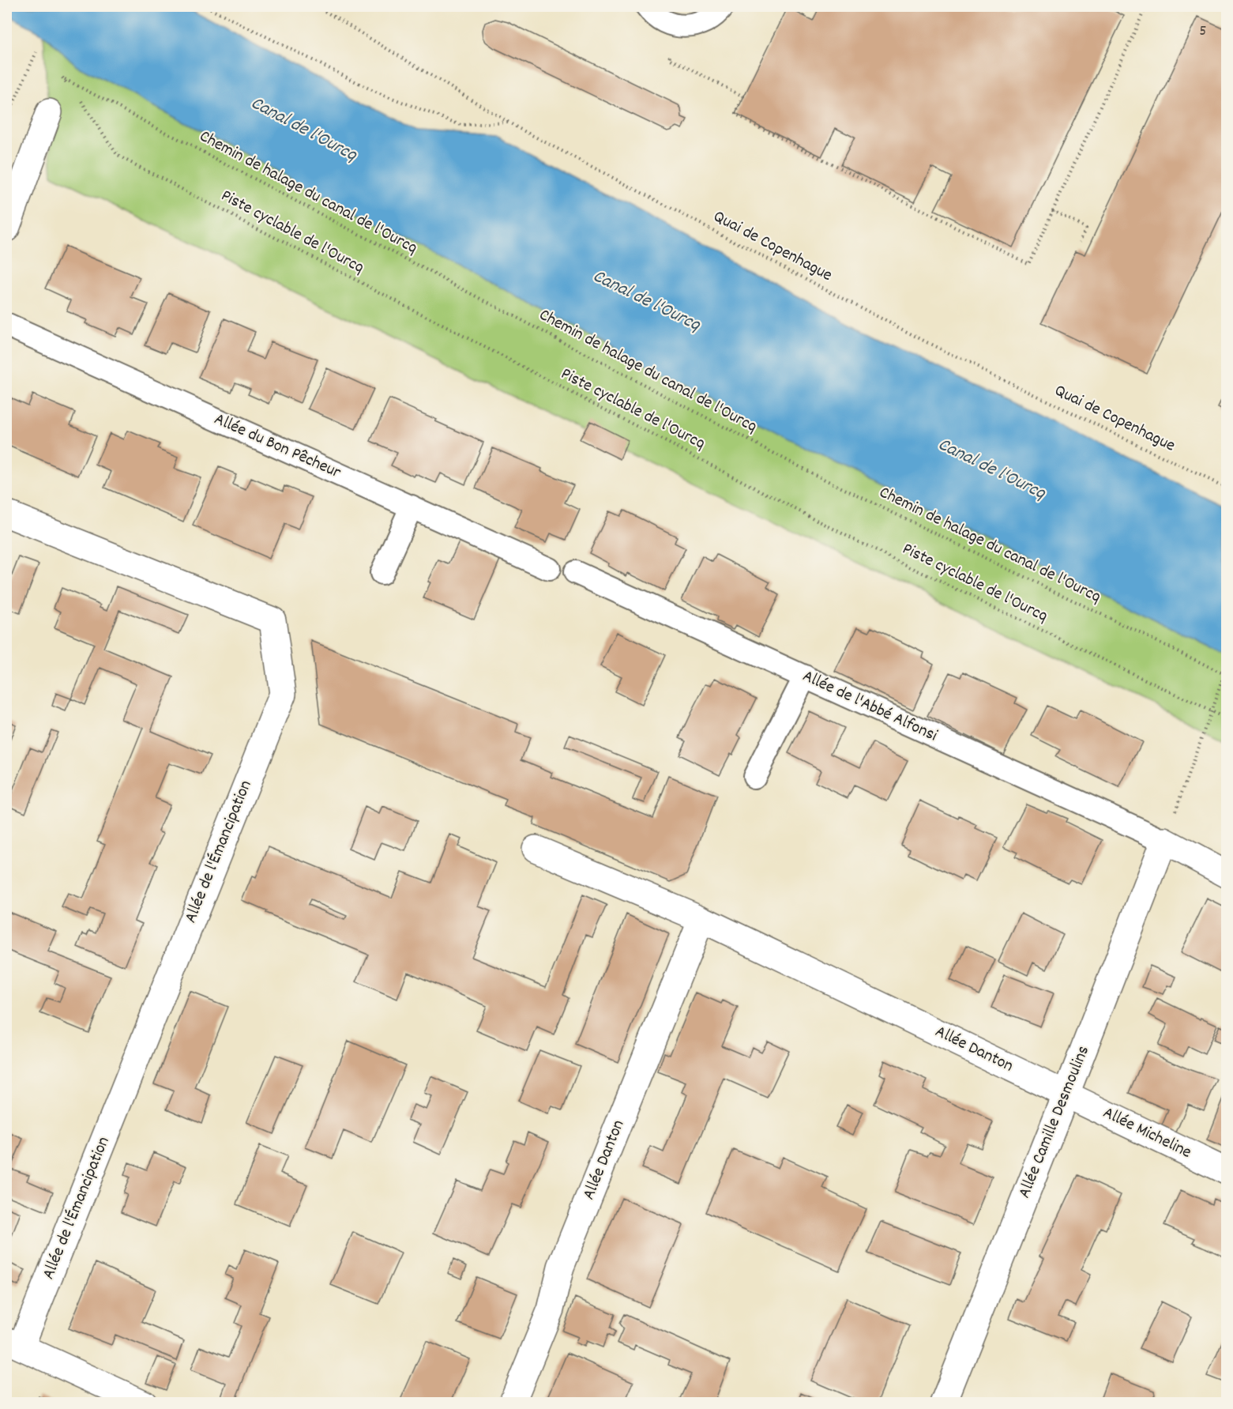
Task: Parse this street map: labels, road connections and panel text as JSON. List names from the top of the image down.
{
  "streets": {
    "street": [
      "Allée de l'Émancipation",
      "Allée Danton",
      "Allée Camille Desmoulins",
      "Allée Micheline"
    ],
    "lane": ["Allée du Bon Pêcheur", "Allée de l'Abbé Alfonsi"],
    "path": ["Chemin de halage du canal de l'Ourcq", "Piste cyclable de l'Ourcq", "Quai de Copenhague"]
  },
  "crossings": [
    ["Allée de l'Abbé Alfonsi", "Allée Camille Desmoulins"],
    ["Allée Danton", "Allée Camille Desmoulins"],
    ["Allée Danton", "Allée Micheline"],
    ["Allée Camille Desmoulins", "Allée Micheline"]
  ],
  "water": ["Canal de l'Ourcq"],
  "house_numbers": ["5"]
}
